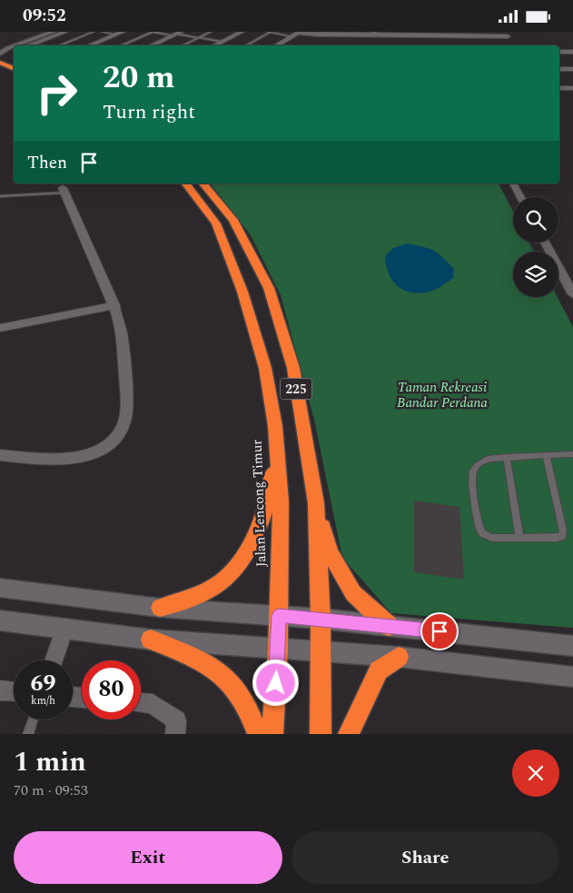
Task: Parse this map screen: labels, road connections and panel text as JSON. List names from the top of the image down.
{
  "streets": {
    "highway": ["225", "Jalan Lencong Timur"]
  },
  "parks": ["Taman Rekreasi Bandar Perdana"],
  "page": {
    "status": "09:52",
    "turn": ["20 m", "Turn right"],
    "then": "Then",
    "speed": "69 km/h",
    "limit": "80",
    "heading": ["1 min", "70 m · 09:53"],
    "buttons": ["Exit", "Share"]
  }
}
